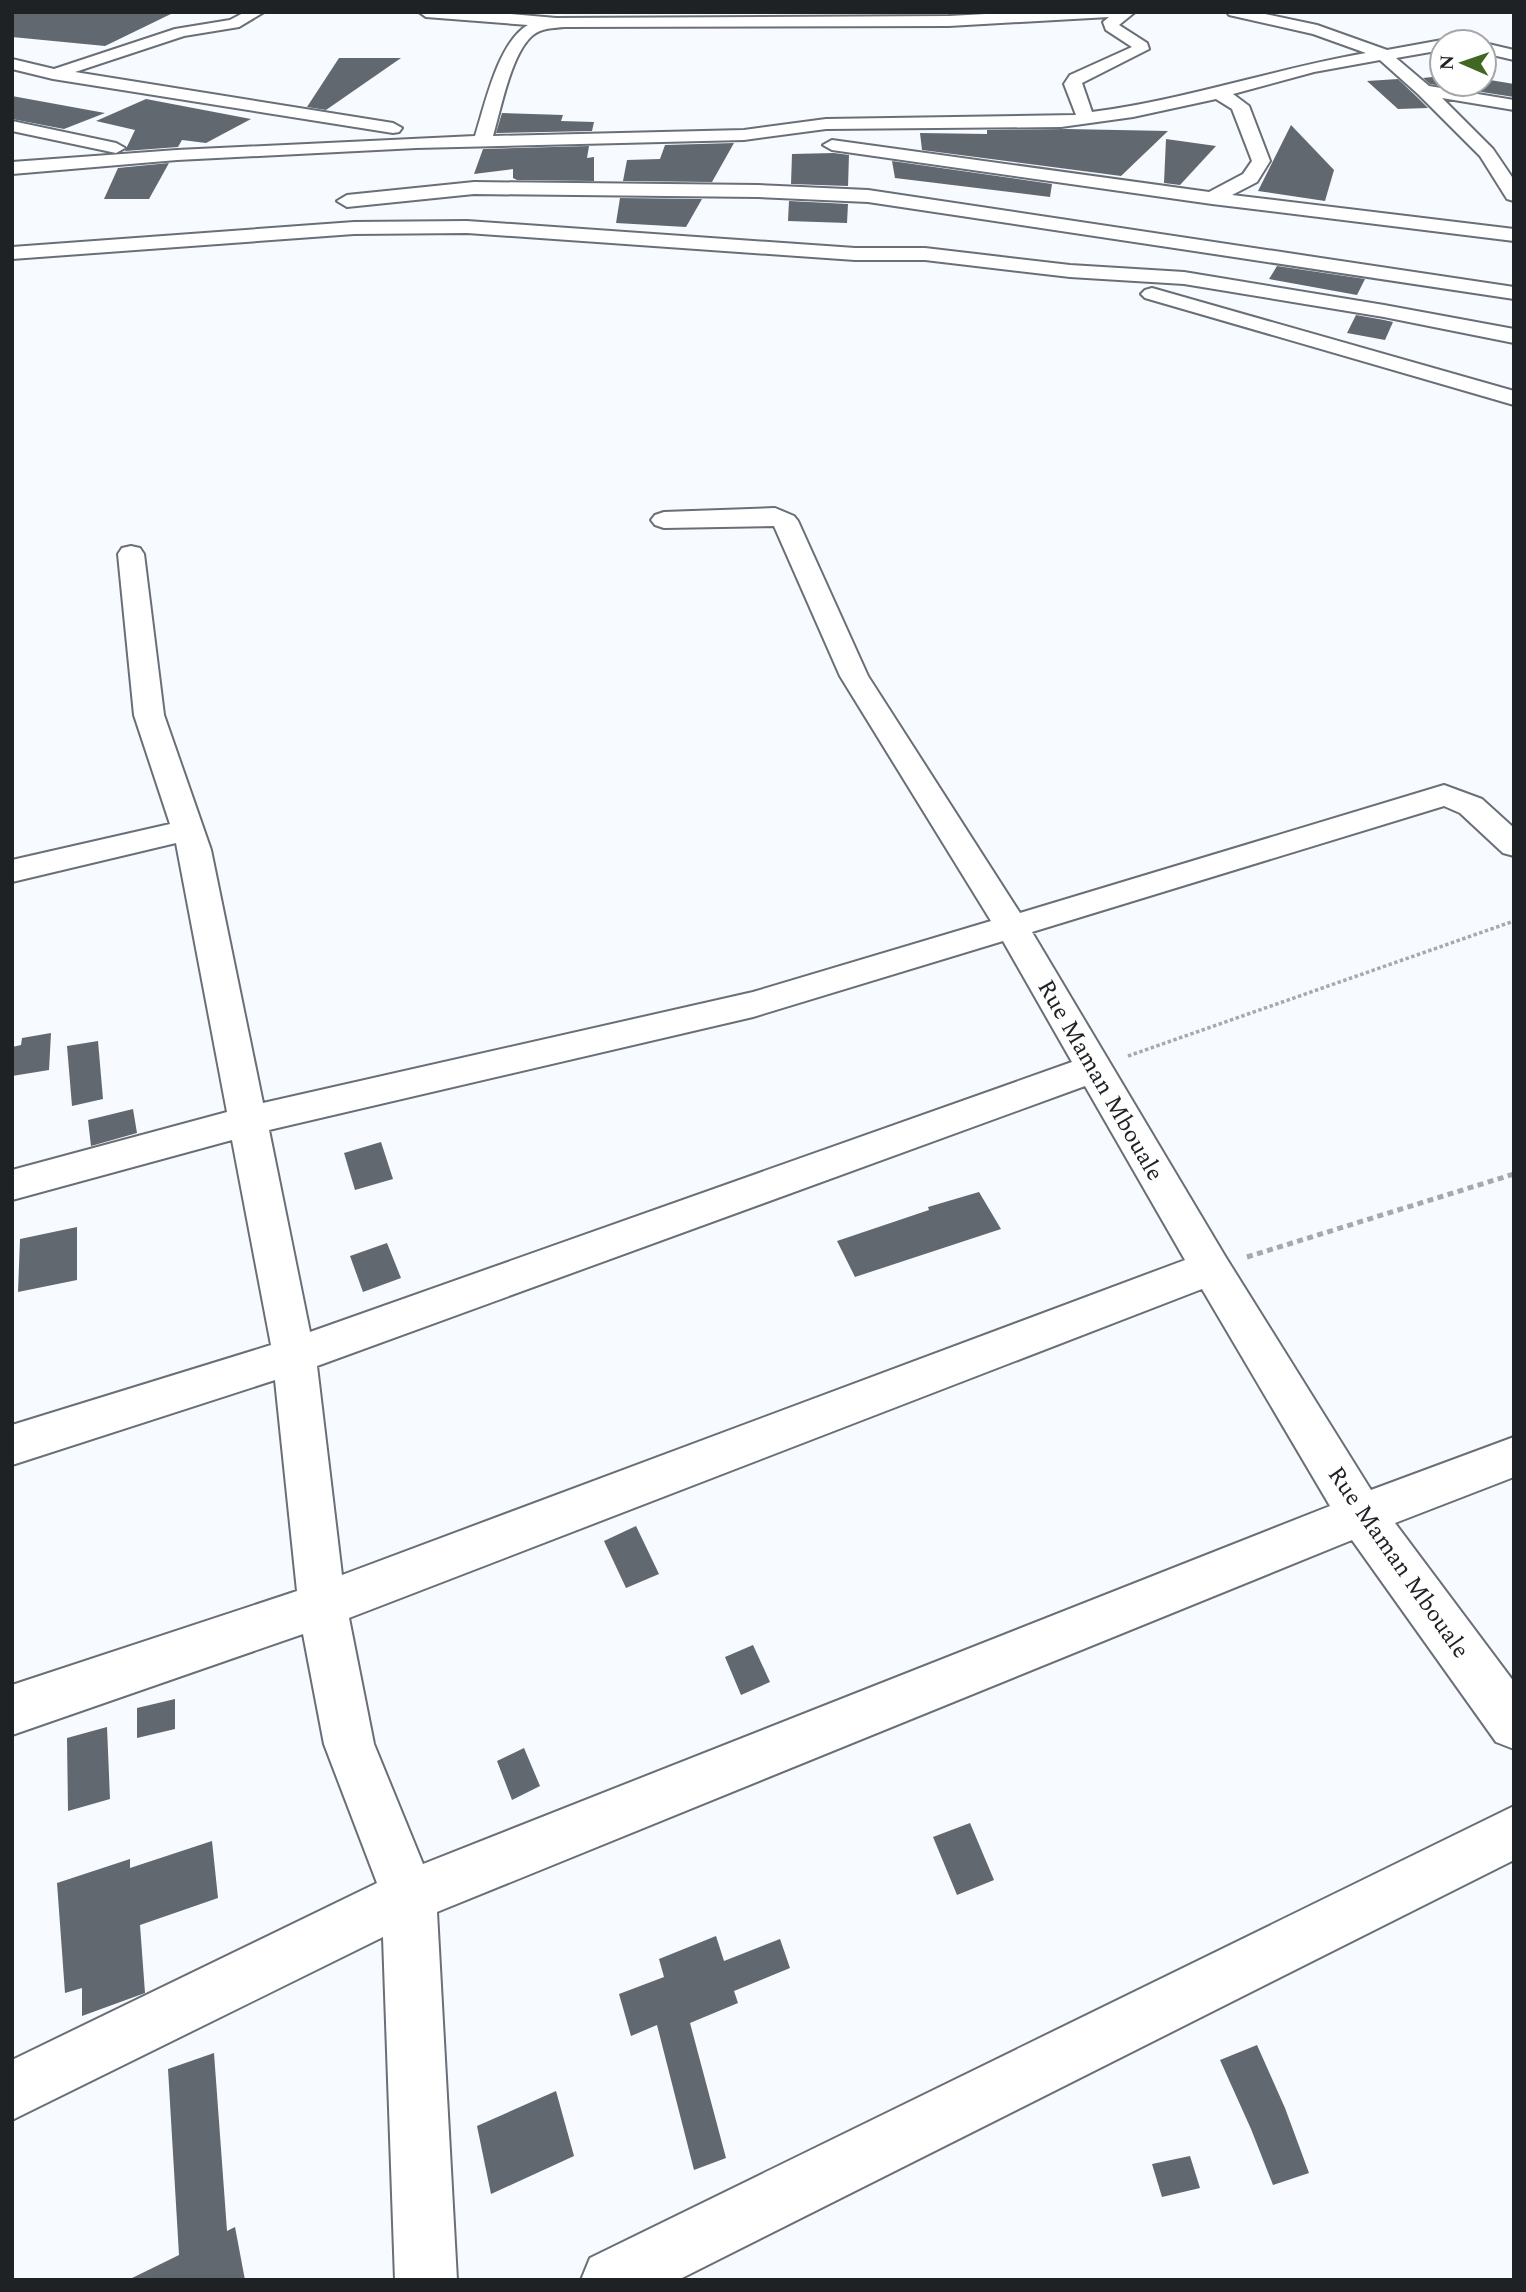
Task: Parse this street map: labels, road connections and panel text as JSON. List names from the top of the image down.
{
  "streets": {
    "street": ["Rue Maman Mbouale"]
  },
  "north": "left"
}
